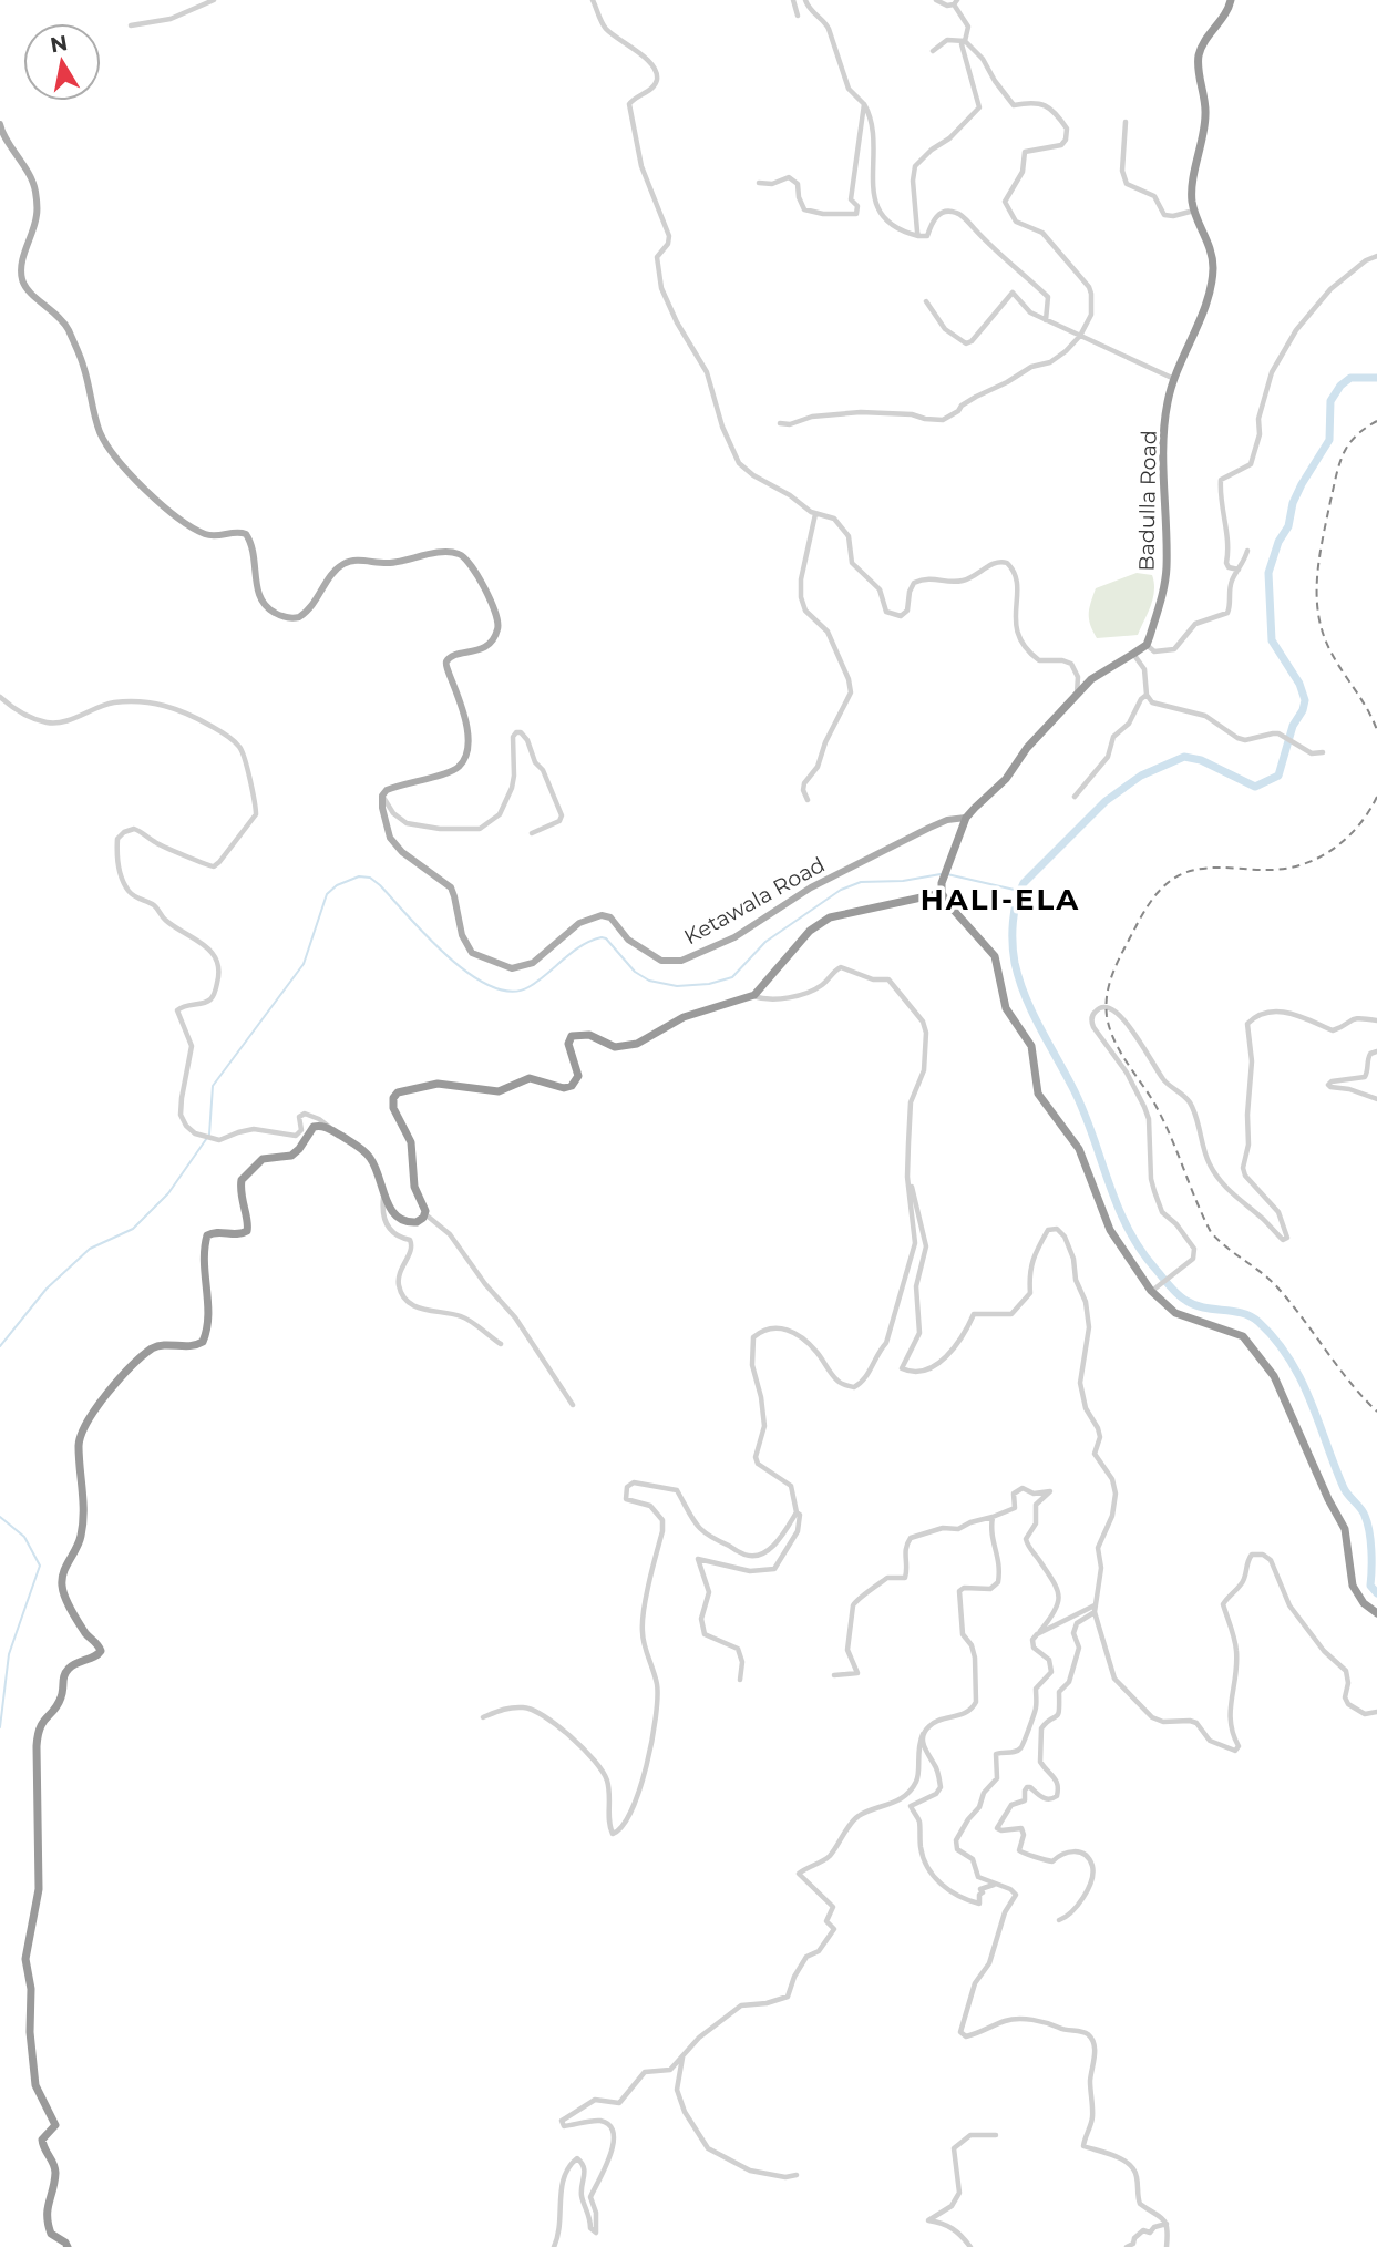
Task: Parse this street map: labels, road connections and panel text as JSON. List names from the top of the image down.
{
  "streets": {
    "highway": ["Badulla Road"],
    "main road": ["Ketawala Road"]
  },
  "districts": ["HALI-ELA"],
  "north": "top"
}
